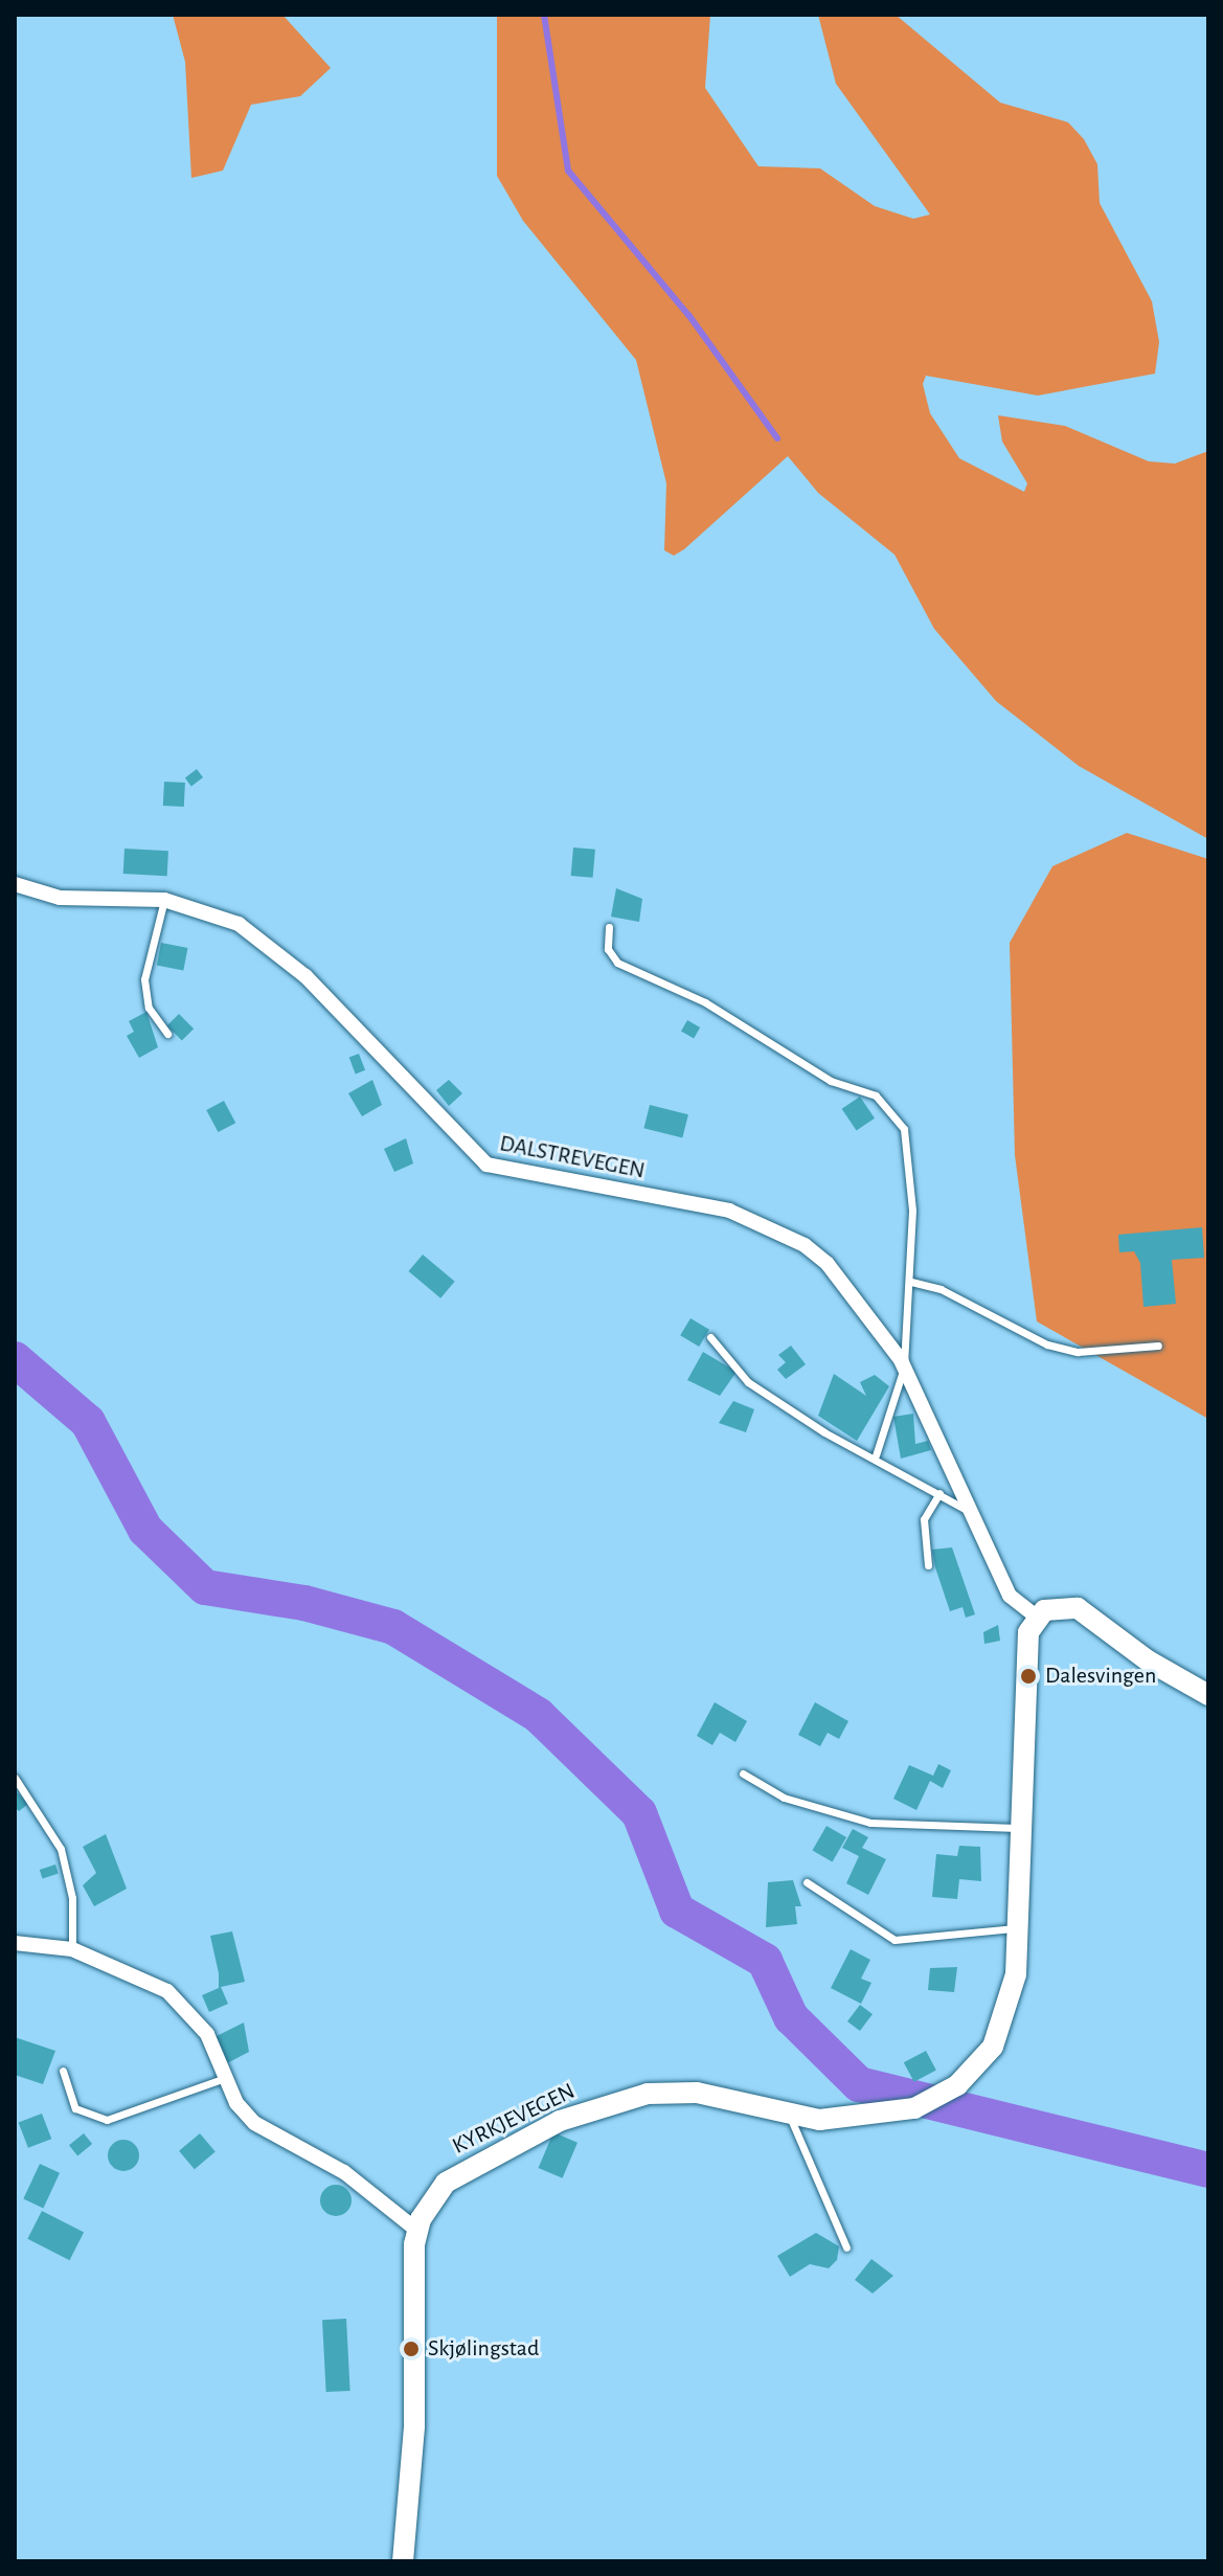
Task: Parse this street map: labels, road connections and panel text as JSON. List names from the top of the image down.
{
  "streets": {
    "main road": ["KYRKJEVEGEN"],
    "street": ["DALSTREVEGEN"]
  },
  "crossings": [
    ["DALSTREVEGEN", "KYRKJEVEGEN"]
  ],
  "places": ["Dalesvingen", "Skjølingstad"]
}
